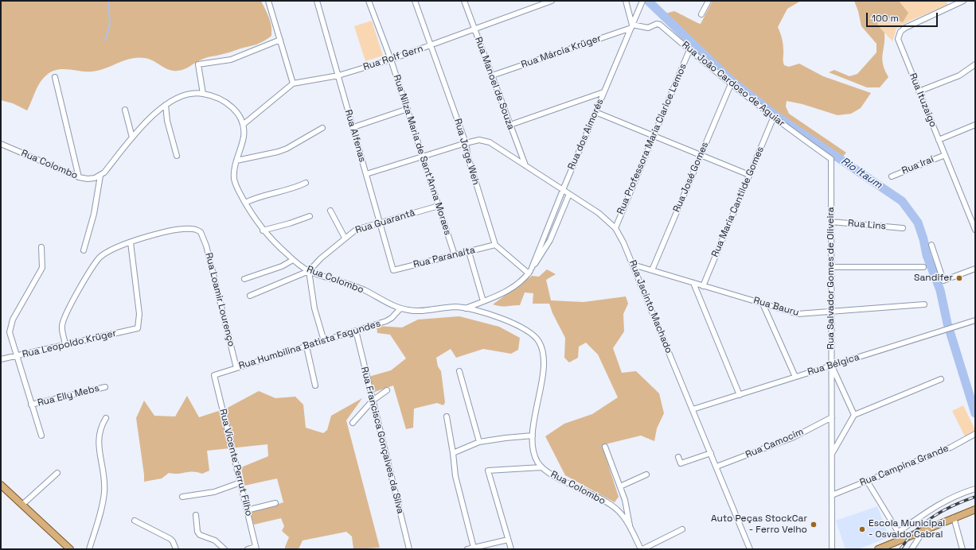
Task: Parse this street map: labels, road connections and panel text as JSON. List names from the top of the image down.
{
  "streets": {
    "street": [
      "Rua Márcia Krüger",
      "Rua Rolf Gern",
      "Rua Manoel de Souza",
      "Rua João Cardoso de Aguiar",
      "Rua Ituzaigo",
      "Rua dos Aimorés",
      "Rua Alfenas",
      "Rua Professora Maria Clarice Lemos",
      "Rua Jorge Weh",
      "Rua Nilza Maria de Sant'Anna Moraes",
      "Rua Colombo",
      "Rua Iraí",
      "Rua José Gomes",
      "Rua Maria Cantilde Gomes",
      "Rua Guarantã",
      "Rua Lins",
      "Rua Paranaíta",
      "Rua Salvador Gomes de Oliveira",
      "Rua Loamir Lourenço",
      "Rua Jacinto Machado",
      "Rua Bauru",
      "Rua Leopoldo Krüger",
      "Rua Humbilina Batista Fagundes",
      "Rua Bélgica",
      "Rua Elly Mebs",
      "Rua Francisca Gonçalves da Silva",
      "Rua Camocim",
      "Rua Vicente Perrut Filho",
      "Rua Campina Grande"
    ]
  },
  "crossings": [
    ["Rua Márcia Krüger", "Rua Manoel de Souza"],
    ["Rua Márcia Krüger", "Rua João Cardoso de Aguiar"],
    ["Rua Márcia Krüger", "Rua dos Aimorés"],
    ["Rua Rolf Gern", "Rua Manoel de Souza"],
    ["Rua Rolf Gern", "Rua Alfenas"],
    ["Rua Rolf Gern", "Rua Jorge Weh"],
    ["Rua Rolf Gern", "Rua Nilza Maria de Sant'Anna Moraes"],
    ["Rua Rolf Gern", "Rua Colombo"],
    ["Rua Manoel de Souza", "Rua Jacinto Machado"],
    ["Rua João Cardoso de Aguiar", "Rua dos Aimorés"],
    ["Rua João Cardoso de Aguiar", "Rua Professora Maria Clarice Lemos"],
    ["Rua João Cardoso de Aguiar", "Rua José Gomes"],
    ["Rua João Cardoso de Aguiar", "Rua Maria Cantilde Gomes"],
    ["Rua João Cardoso de Aguiar", "Rua Salvador Gomes de Oliveira"],
    ["Rua Ituzaigo", "Rua Iraí"],
    ["Rua dos Aimorés", "Rua Colombo"],
    ["Rua dos Aimorés", "Rua Jacinto Machado"],
    ["Rua Alfenas", "Rua Guarantã"],
    ["Rua Alfenas", "Rua Paranaíta"],
    ["Rua Alfenas", "Rua Jacinto Machado"],
    ["Rua Professora Maria Clarice Lemos", "Rua Jacinto Machado"],
    ["Rua Jorge Weh", "Rua Paranaíta"],
    ["Rua Jorge Weh", "Rua Jacinto Machado"],
    ["Rua Nilza Maria de Sant'Anna Moraes", "Rua Guarantã"],
    ["Rua Nilza Maria de Sant'Anna Moraes", "Rua Paranaíta"],
    ["Rua Nilza Maria de Sant'Anna Moraes", "Rua Jacinto Machado"],
    ["Rua Colombo", "Rua Guarantã"],
    ["Rua Colombo", "Rua Humbilina Batista Fagundes"],
    ["Rua José Gomes", "Rua Bauru"],
    ["Rua Maria Cantilde Gomes", "Rua Bauru"],
    ["Rua Lins", "Rua Salvador Gomes de Oliveira"],
    ["Rua Salvador Gomes de Oliveira", "Rua Bauru"],
    ["Rua Salvador Gomes de Oliveira", "Rua Bélgica"],
    ["Rua Salvador Gomes de Oliveira", "Rua Camocim"],
    ["Rua Salvador Gomes de Oliveira", "Rua Campina Grande"],
    ["Rua Loamir Lourenço", "Rua Leopoldo Krüger"],
    ["Rua Loamir Lourenço", "Rua Humbilina Batista Fagundes"],
    ["Rua Jacinto Machado", "Rua Bauru"],
    ["Rua Jacinto Machado", "Rua Bélgica"],
    ["Rua Jacinto Machado", "Rua Camocim"],
    ["Rua Humbilina Batista Fagundes", "Rua Francisca Gonçalves da Silva"],
    ["Rua Humbilina Batista Fagundes", "Rua Vicente Perrut Filho"]
  ],
  "water": ["Rio Itaum"],
  "places": ["Sandifer", "Auto Peças StockCar - Ferro Velho", "Escola Municipal - Osvaldo Cabral"],
  "scale_bar": "100 m"
}
